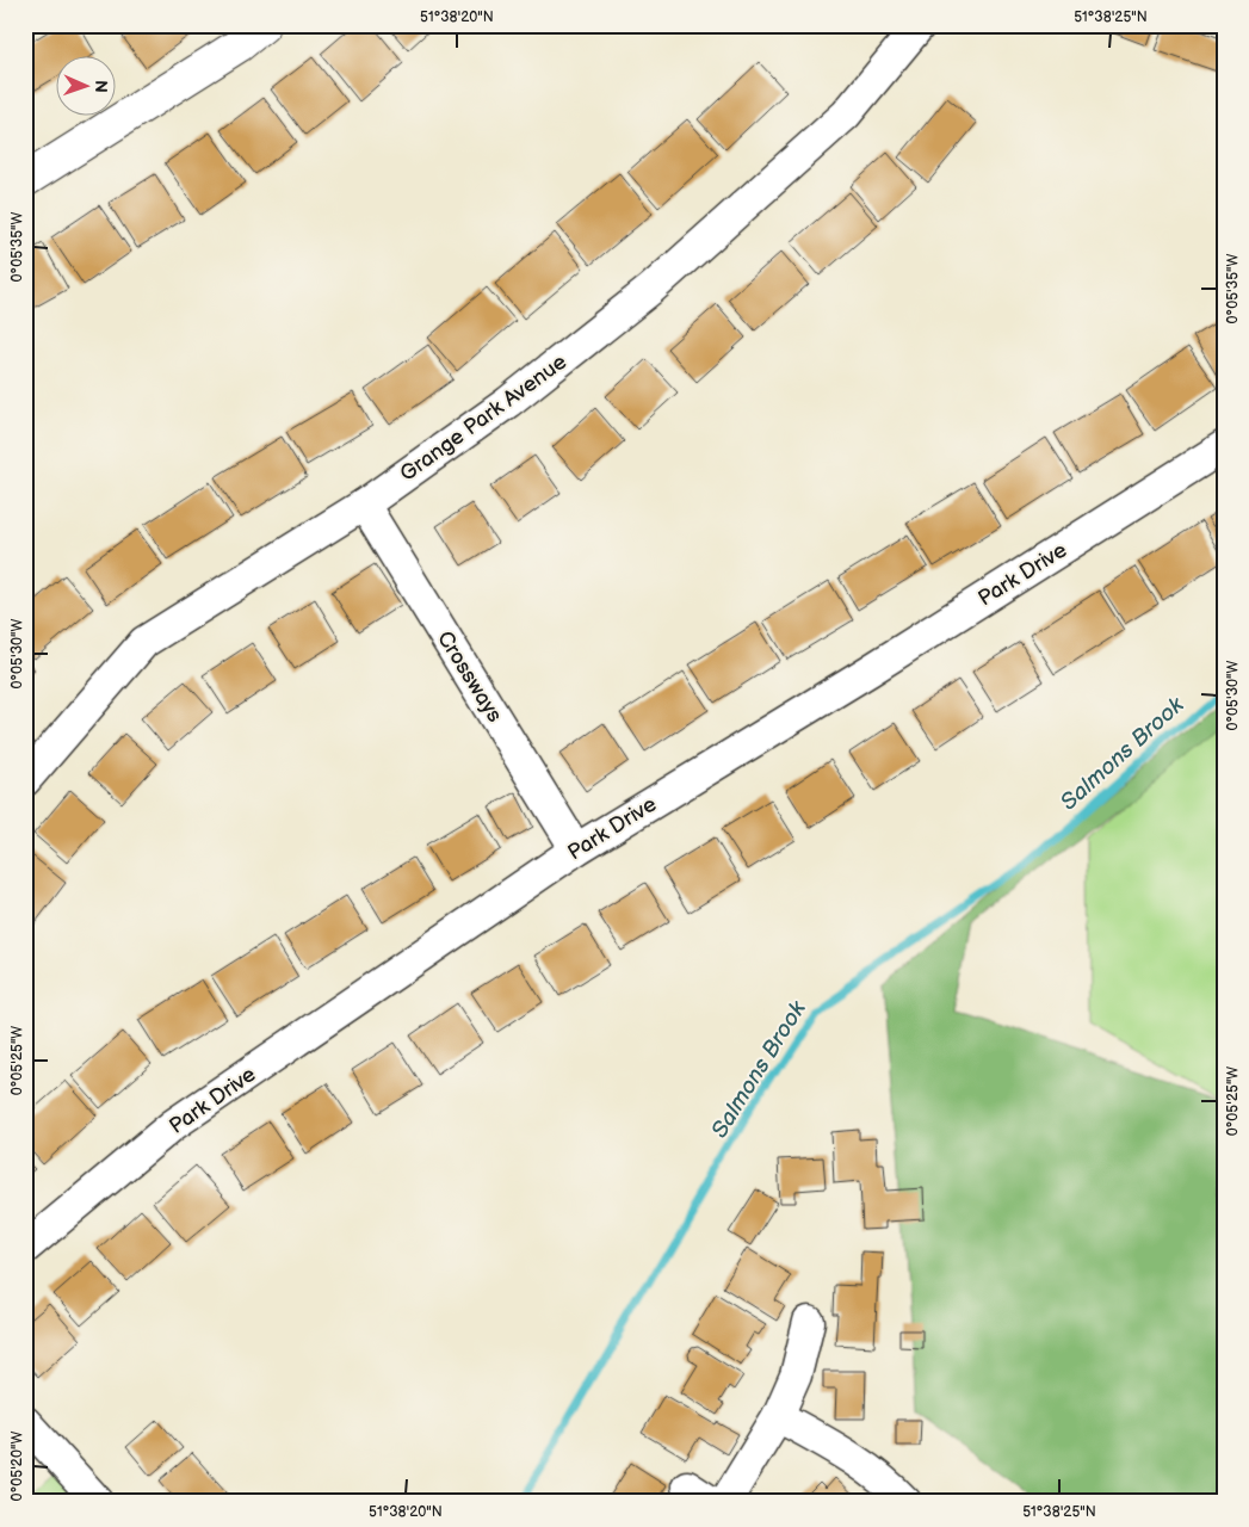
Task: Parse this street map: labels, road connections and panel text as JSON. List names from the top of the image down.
{
  "streets": {
    "street": ["Grange Park Avenue", "Park Drive", "Crossways"]
  },
  "crossings": [
    ["Grange Park Avenue", "Crossways"],
    ["Park Drive", "Crossways"]
  ],
  "water": ["Salmons Brook"],
  "north": "right",
  "coordinates": [
    "51°38'20\"N",
    "51°38'25\"N",
    "0°05'35\"W",
    "0°05'30\"W",
    "0°05'25\"W",
    "0°05'20\"W"
  ]
}
